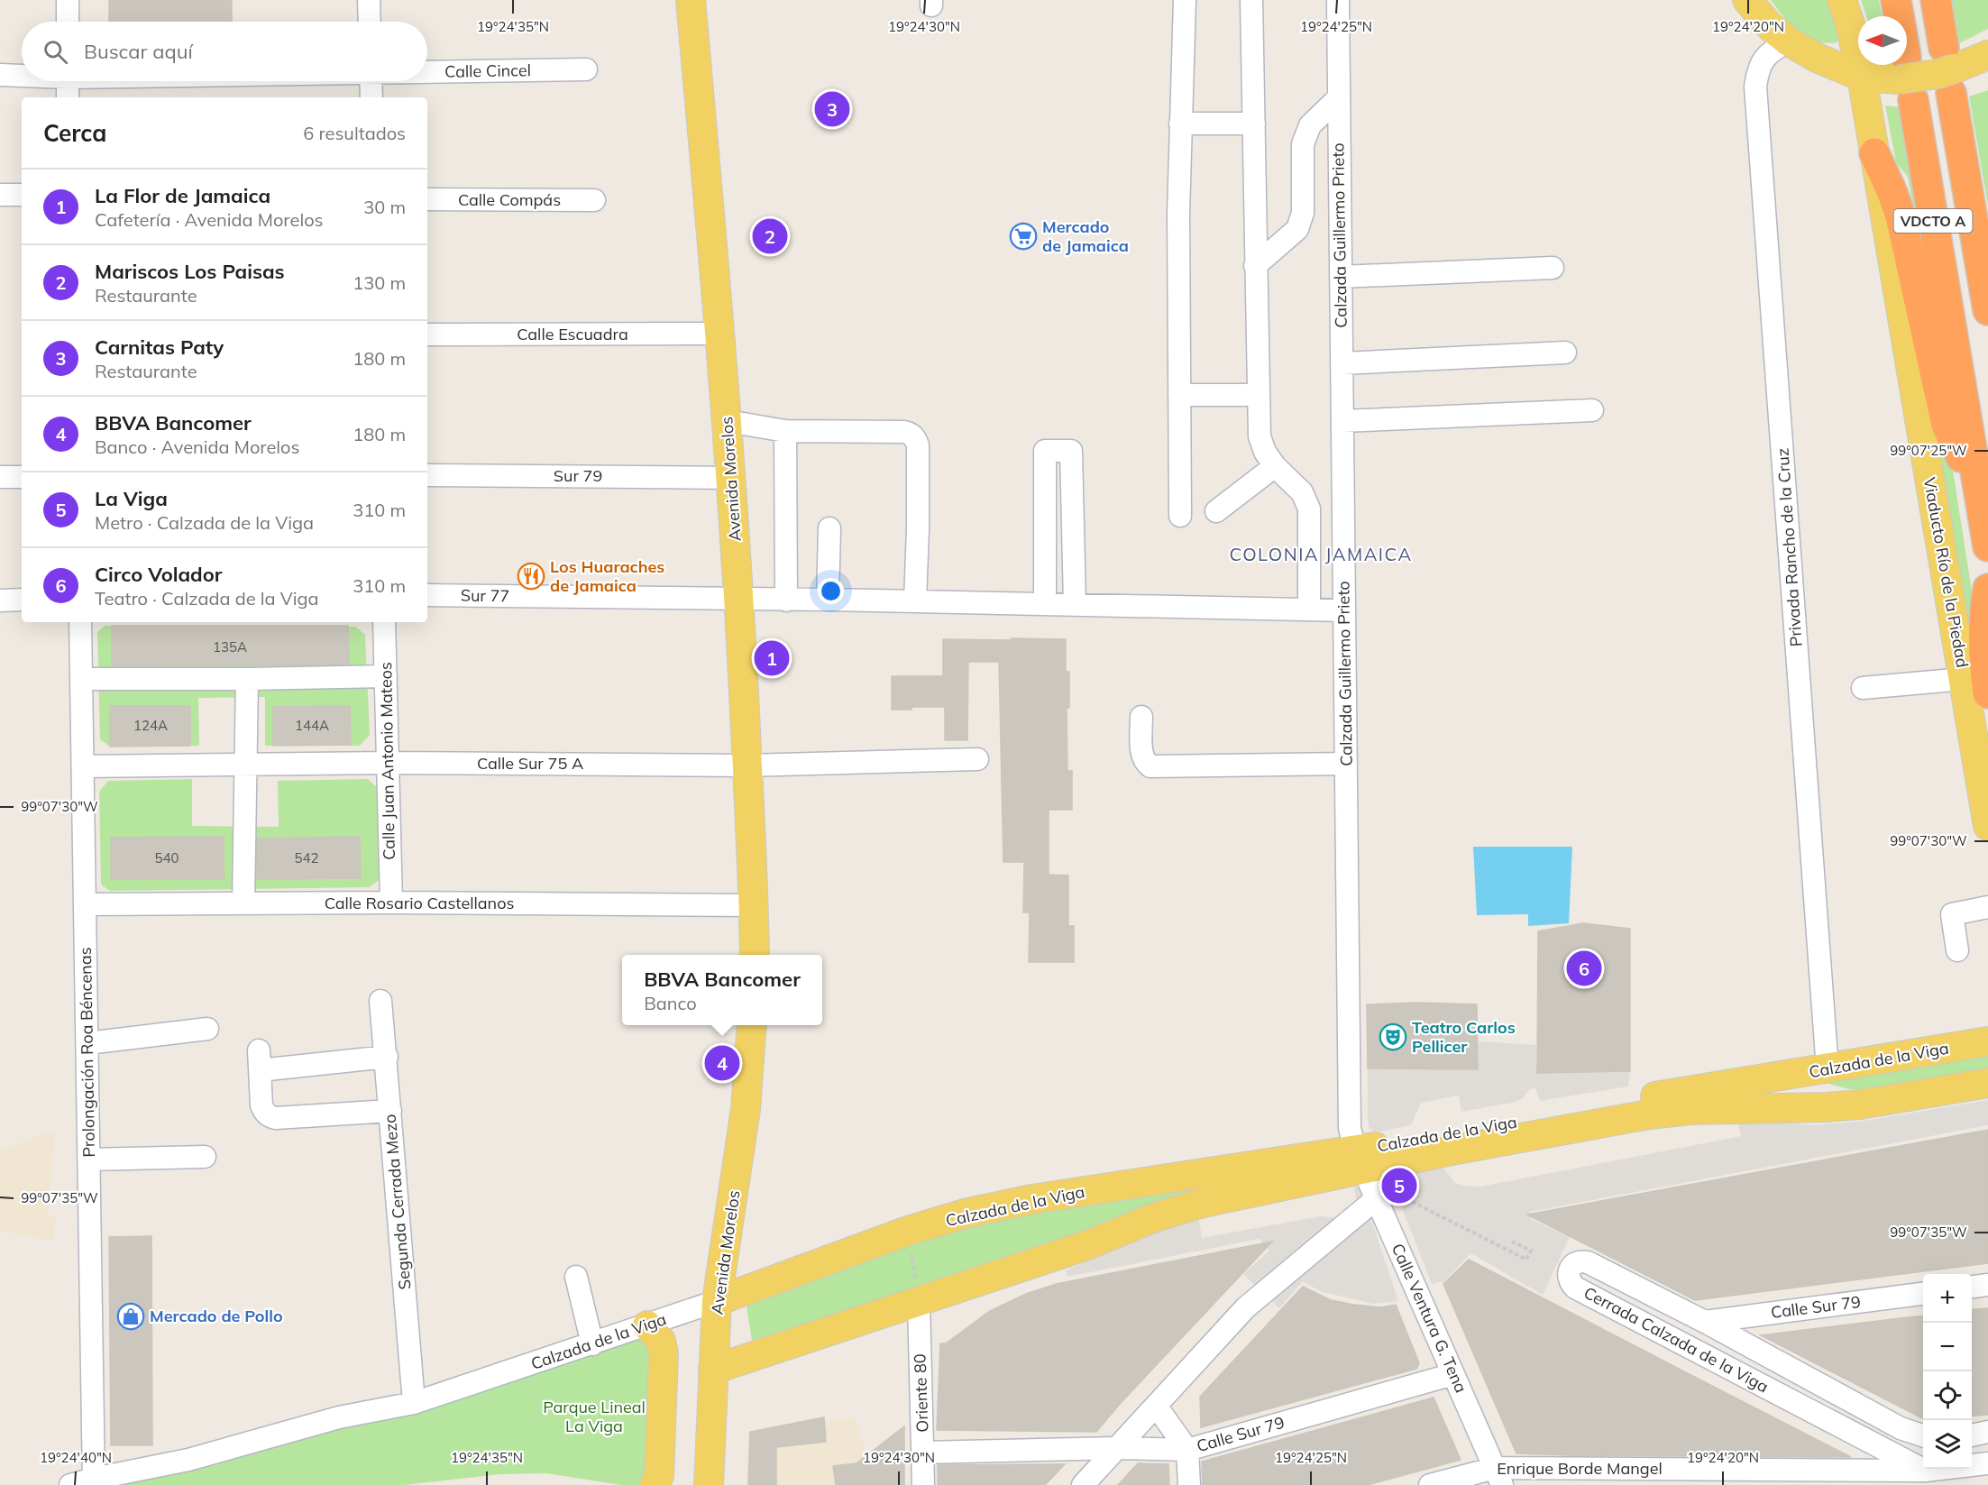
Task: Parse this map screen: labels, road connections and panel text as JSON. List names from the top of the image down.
{
  "streets": {
    "highway": ["VDCTO A"],
    "main road": ["Avenida Morelos", "Viaducto Río de la Piedad", "Calzada de la Viga"],
    "street": [
      "Calle Cincel",
      "Calle Compás",
      "Calzada Guillermo Prieto",
      "Calle Escuadra",
      "Sur 79",
      "Privada Rancho de la Cruz",
      "Sur 77",
      "Calle Juan Antonio Mateos",
      "Calle Sur 75 A",
      "Calle Rosario Castellanos",
      "Prolongación Roa Béncenas",
      "Segunda Cerrada Mezo",
      "Calle Sur 79",
      "Calle Ventura G. Tena",
      "Cerrada Calzada de la Viga",
      "Oriente 80",
      "Enrique Borde Mangel"
    ]
  },
  "crossings": [
    ["Calzada Guillermo Prieto", "Sur 77"],
    ["Calzada Guillermo Prieto", "Calzada de la Viga"],
    ["Calzada Guillermo Prieto", "Calle Ventura G. Tena"],
    ["Calle Escuadra", "Avenida Morelos"],
    ["Sur 79", "Avenida Morelos"],
    ["Avenida Morelos", "Sur 77"],
    ["Avenida Morelos", "Calle Sur 75 A"],
    ["Avenida Morelos", "Calle Rosario Castellanos"],
    ["Avenida Morelos", "Calzada de la Viga"],
    ["Privada Rancho de la Cruz", "Calzada de la Viga"],
    ["Calle Juan Antonio Mateos", "Calle Sur 75 A"],
    ["Calle Juan Antonio Mateos", "Calle Rosario Castellanos"],
    ["Calle Sur 75 A", "Prolongación Roa Béncenas"],
    ["Calle Rosario Castellanos", "Prolongación Roa Béncenas"],
    ["Prolongación Roa Béncenas", "Calzada de la Viga"],
    ["Calzada de la Viga", "Segunda Cerrada Mezo"],
    ["Calzada de la Viga", "Calle Ventura G. Tena"],
    ["Calzada de la Viga", "Oriente 80"],
    ["Calle Sur 79", "Calle Ventura G. Tena"],
    ["Calle Sur 79", "Cerrada Calzada de la Viga"],
    ["Calle Sur 79", "Oriente 80"],
    ["Calle Ventura G. Tena", "Enrique Borde Mangel"],
    ["Cerrada Calzada de la Viga", "Enrique Borde Mangel"]
  ],
  "districts": ["COLONIA JAMAICA"],
  "parks": ["Parque Lineal La Viga"],
  "places": {
    "supermarket": ["Mercado de Jamaica"],
    "restaurant": ["Los Huaraches de Jamaica"],
    "theatre": ["Teatro Carlos Pellicer"],
    "shop": ["Mercado de Pollo"]
  },
  "house_numbers": [
    "135A",
    "124A",
    "144A",
    "540",
    "542"
  ],
  "north": "left",
  "page": {
    "search": "Buscar aquí",
    "pins": [
      "3",
      "2",
      "1",
      "6",
      "4",
      "5"
    ],
    "heading": ["Cerca", "6 resultados"],
    "list": [
      {
        "mark": "1",
        "name": "La Flor de Jamaica",
        "note": "Cafetería · Avenida Morelos",
        "value": "30 m"
      },
      {
        "mark": "2",
        "name": "Mariscos Los Paisas",
        "note": "Restaurante",
        "value": "130 m"
      },
      {
        "mark": "3",
        "name": "Carnitas Paty",
        "note": "Restaurante",
        "value": "180 m"
      },
      {
        "mark": "4",
        "name": "BBVA Bancomer",
        "note": "Banco · Avenida Morelos",
        "value": "180 m"
      },
      {
        "mark": "5",
        "name": "La Viga",
        "note": "Metro · Calzada de la Viga",
        "value": "310 m"
      },
      {
        "mark": "6",
        "name": "Circo Volador",
        "note": "Teatro · Calzada de la Viga",
        "value": "310 m"
      }
    ],
    "popup": ["BBVA Bancomer", "Banco"],
    "map_buttons": ["+", "−"]
  },
  "coordinates": [
    "19°24'35\"N",
    "19°24'30\"N",
    "19°24'25\"N",
    "19°24'20\"N",
    "99°07'25\"W",
    "99°07'30\"W",
    "99°07'35\"W",
    "19°24'40\"N"
  ]
}
